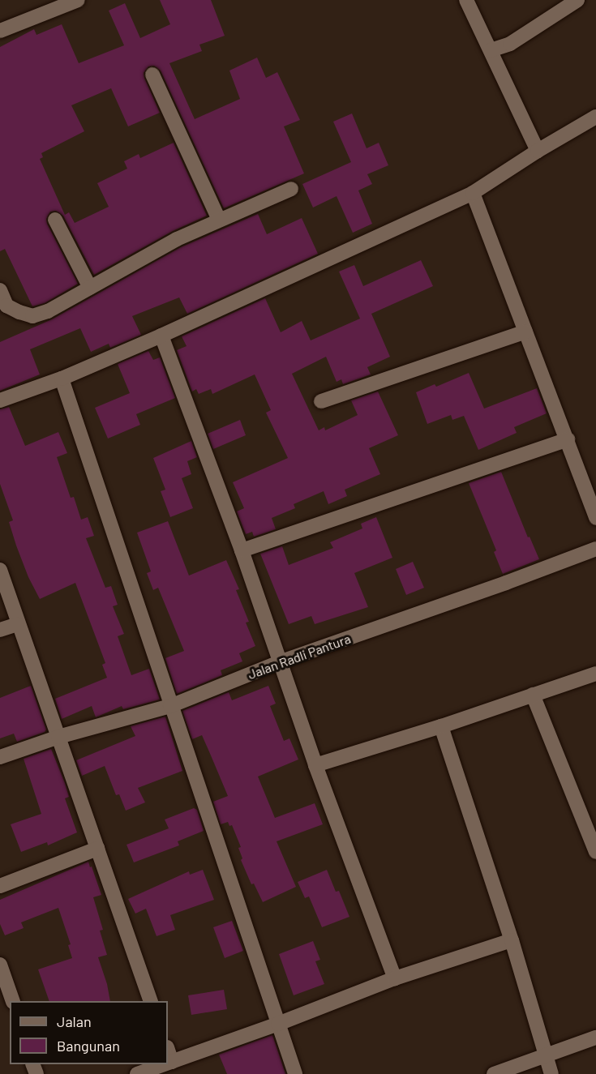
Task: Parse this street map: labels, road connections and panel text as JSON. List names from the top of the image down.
{
  "streets": {
    "street": ["Jalan Radli Pantura"]
  },
  "legend": ["Jalan", "Bangunan"]
}
